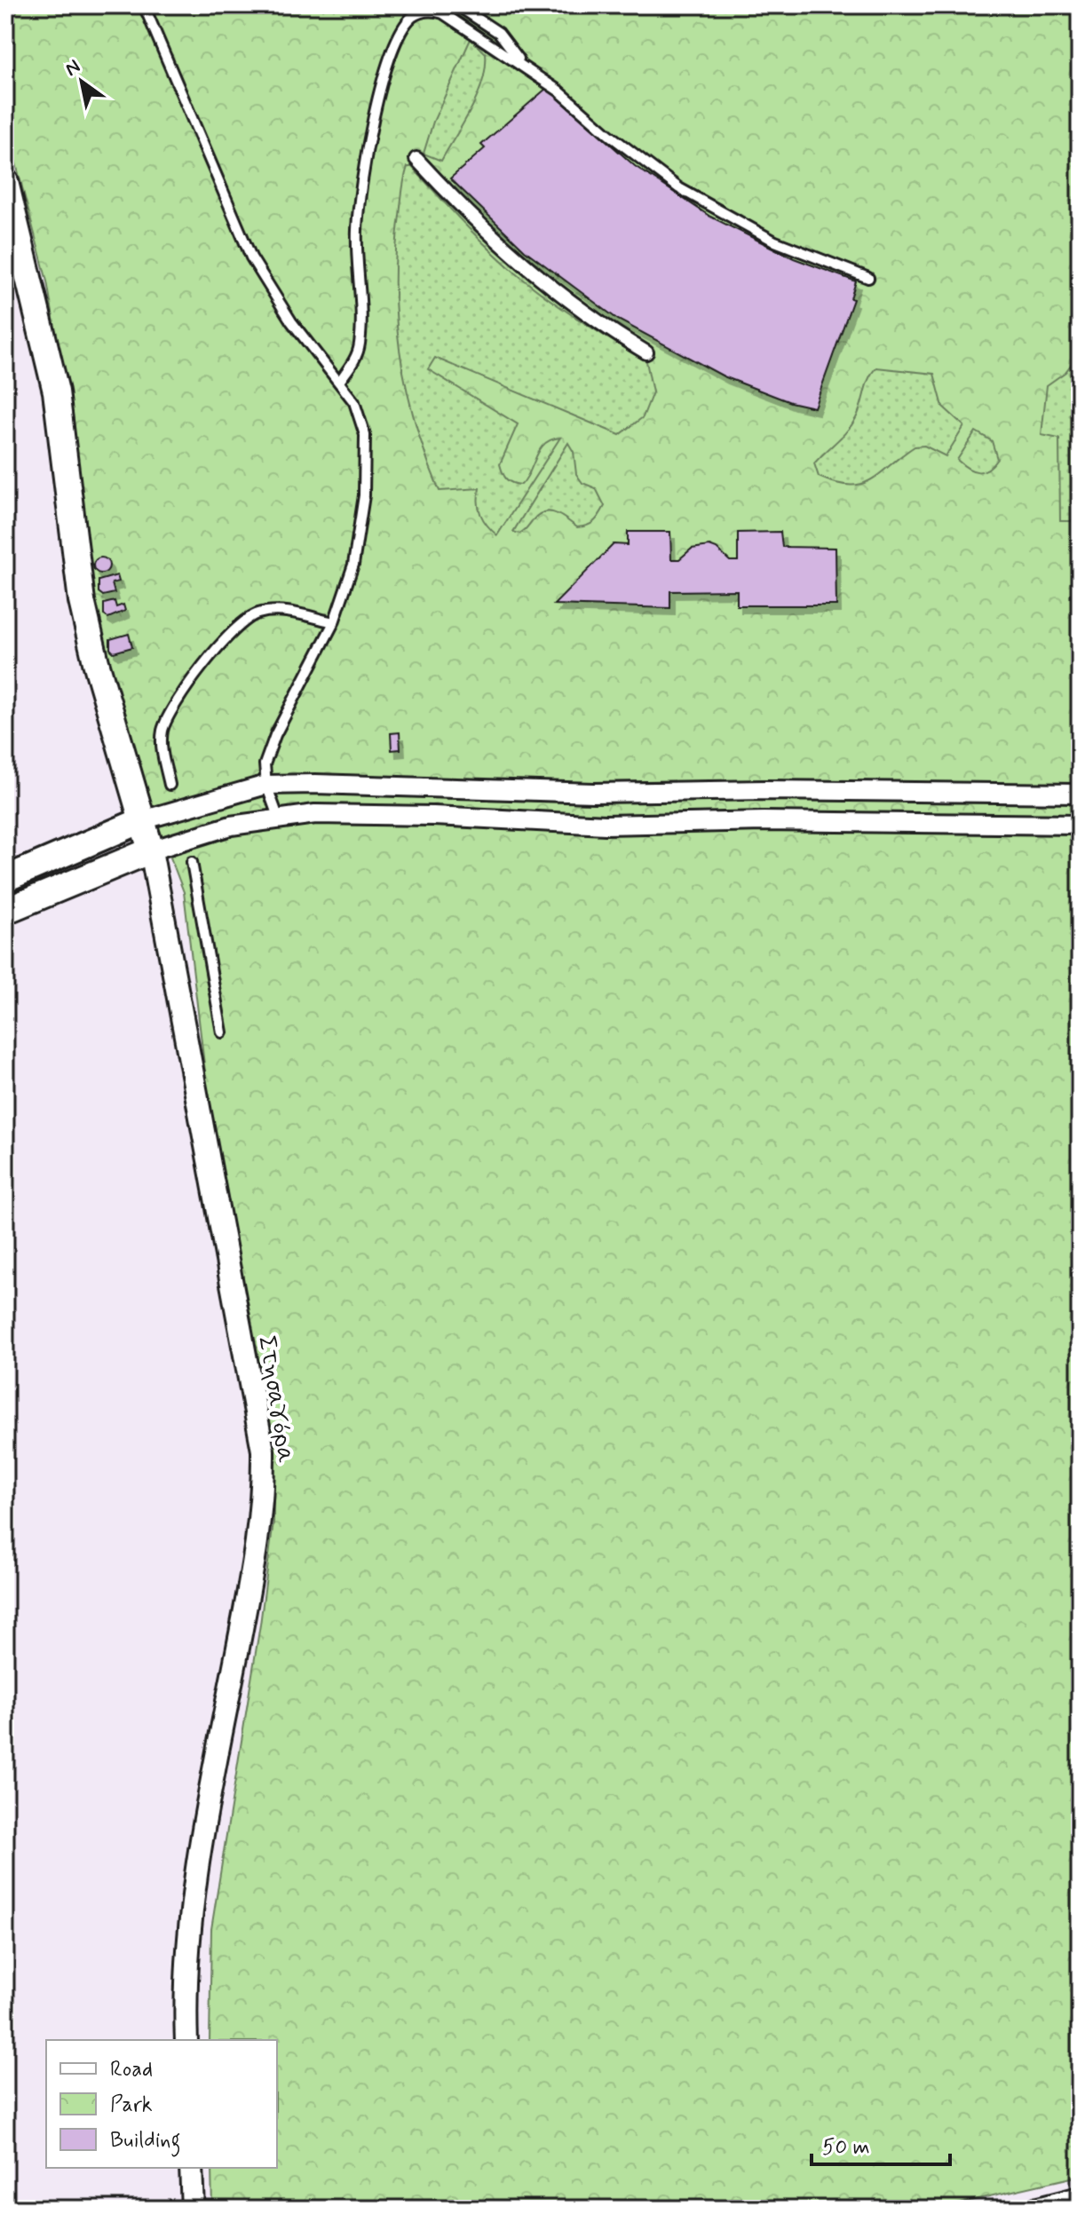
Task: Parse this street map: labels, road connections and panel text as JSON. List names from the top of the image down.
{
  "streets": {
    "street": ["Στησαγόρα"]
  },
  "legend": ["Road", "Park", "Building"],
  "scale_bar": "50 m",
  "north": "top left"
}
